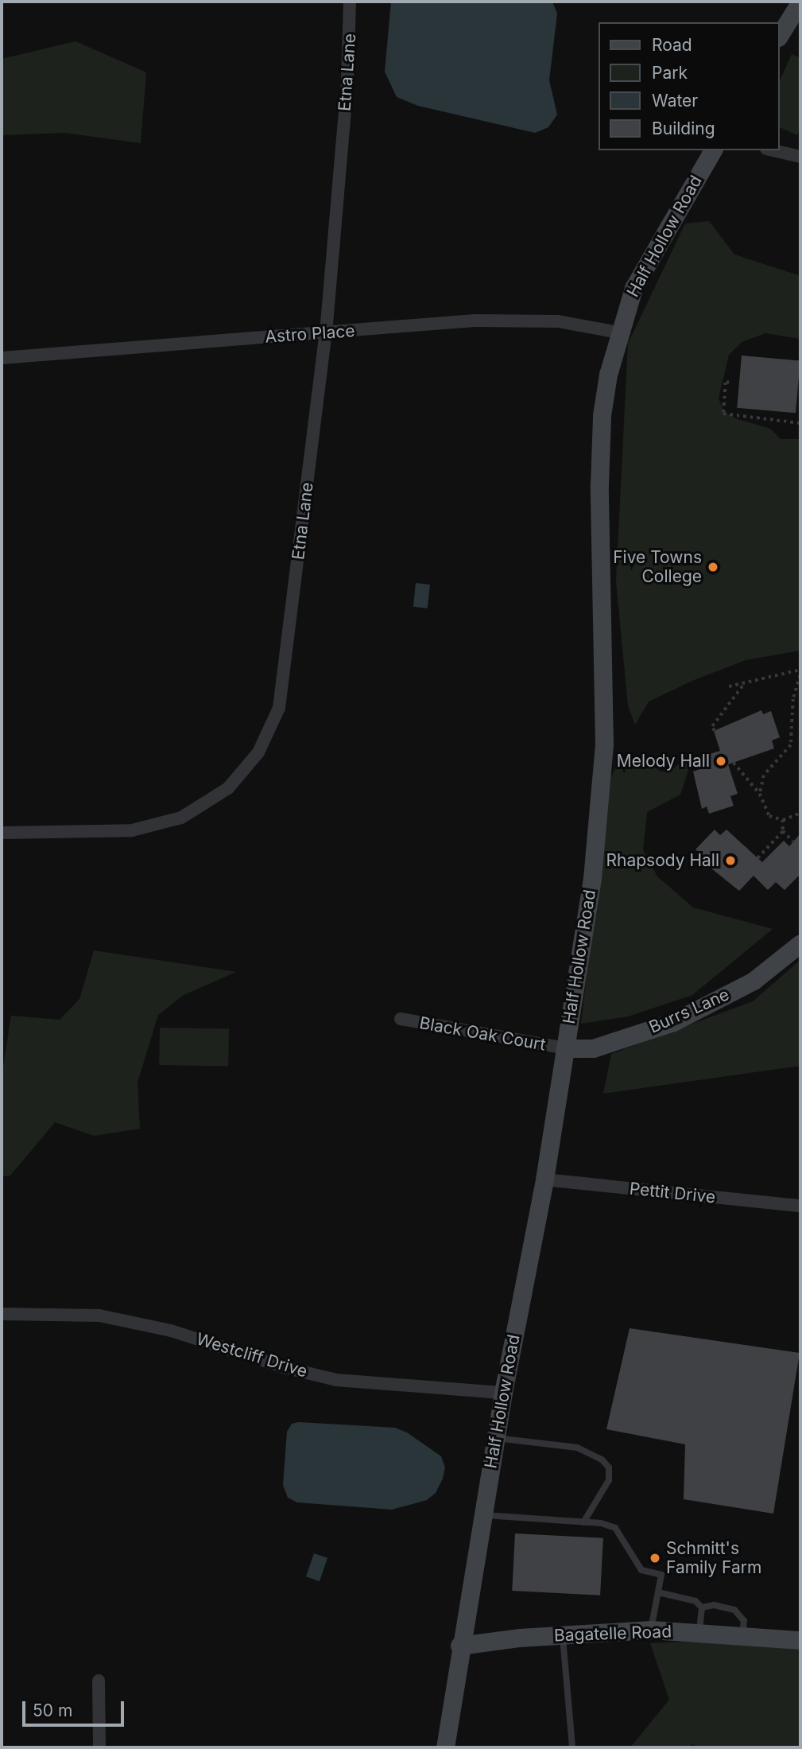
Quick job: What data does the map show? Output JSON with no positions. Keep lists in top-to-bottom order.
{
  "streets": {
    "main road": ["Half Hollow Road", "Burrs Lane", "Bagatelle Road"],
    "street": [
      "Etna Lane",
      "Astro Place",
      "Black Oak Court",
      "Pettit Drive",
      "Westcliff Drive"
    ]
  },
  "crossings": [
    ["Etna Lane", "Astro Place"],
    ["Half Hollow Road", "Astro Place"],
    ["Half Hollow Road", "Burrs Lane"],
    ["Half Hollow Road", "Black Oak Court"],
    ["Half Hollow Road", "Pettit Drive"],
    ["Half Hollow Road", "Westcliff Drive"],
    ["Half Hollow Road", "Bagatelle Road"],
    ["Burrs Lane", "Black Oak Court"]
  ],
  "places": [
    "Five Towns College",
    "Melody Hall",
    "Rhapsody Hall",
    "Schmitt's Family Farm"
  ],
  "legend": [
    "Road",
    "Park",
    "Water",
    "Building"
  ],
  "scale_bar": "50 m"
}
